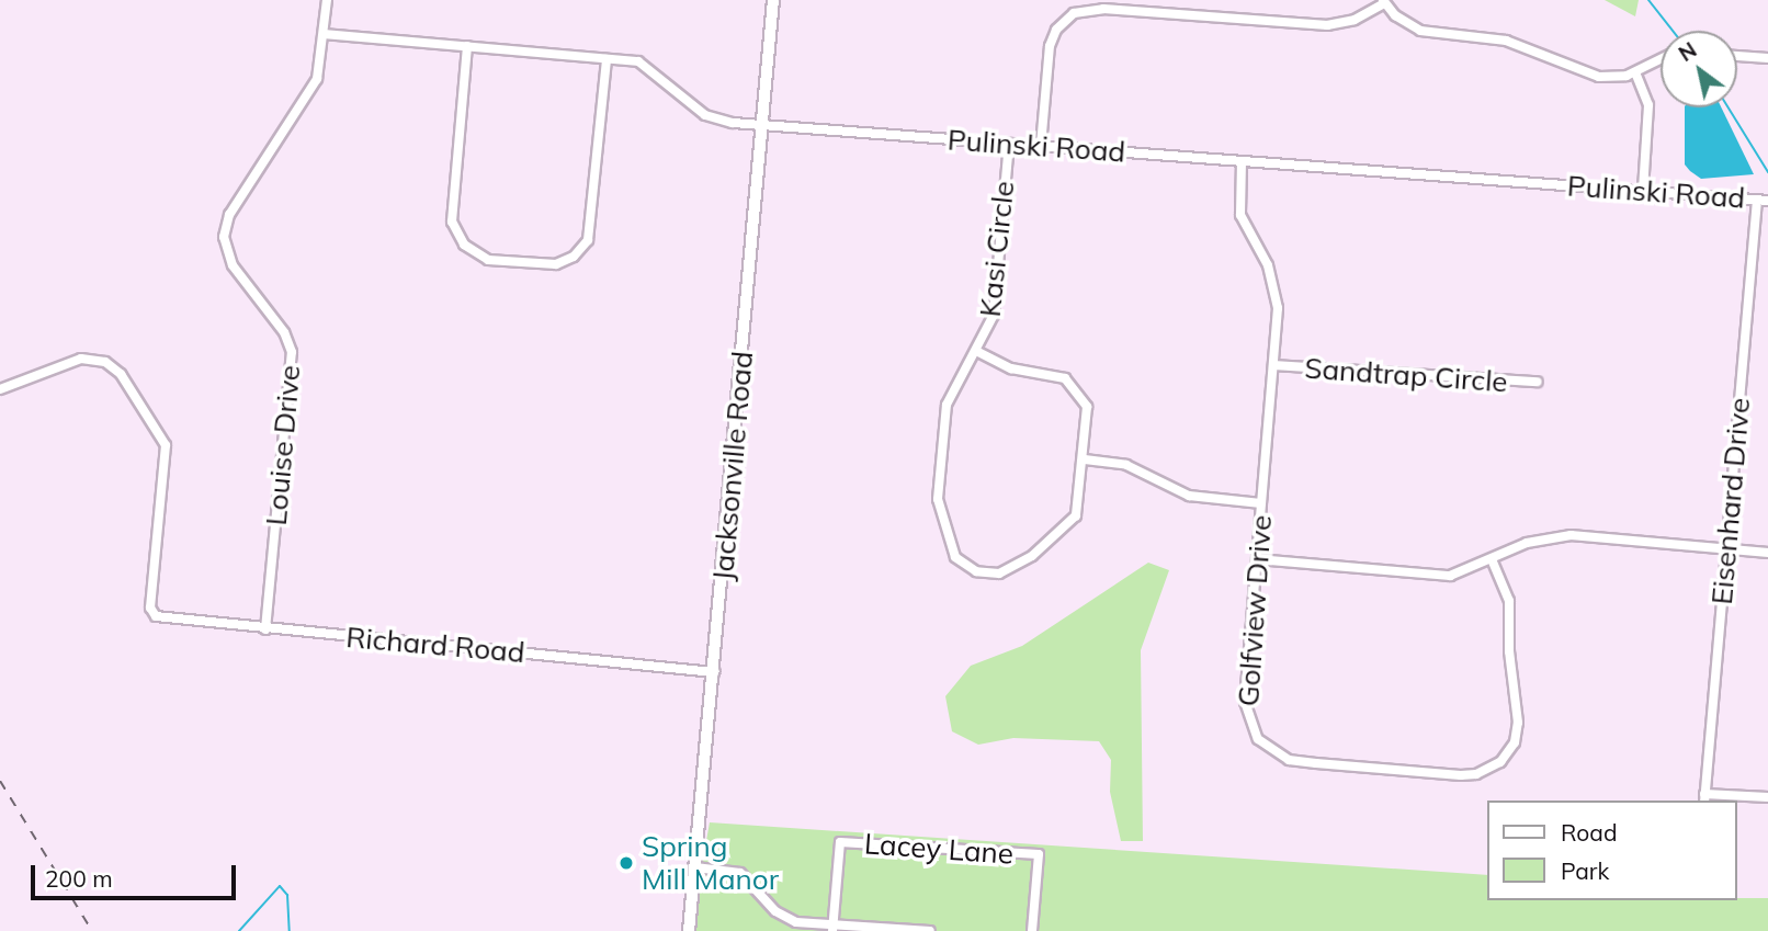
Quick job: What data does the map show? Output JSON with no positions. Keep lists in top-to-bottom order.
{
  "streets": {
    "main road": ["Jacksonville Road"],
    "street": [
      "Pulinski Road",
      "Kasi Circle",
      "Sandtrap Circle",
      "Louise Drive",
      "Eisenhard Drive",
      "Golfview Drive",
      "Richard Road",
      "Lacey Lane"
    ]
  },
  "crossings": [
    ["Pulinski Road", "Kasi Circle"],
    ["Pulinski Road", "Louise Drive"],
    ["Pulinski Road", "Jacksonville Road"],
    ["Pulinski Road", "Eisenhard Drive"],
    ["Pulinski Road", "Golfview Drive"],
    ["Sandtrap Circle", "Golfview Drive"],
    ["Louise Drive", "Richard Road"],
    ["Jacksonville Road", "Richard Road"]
  ],
  "places": ["Spring Mill Manor"],
  "legend": ["Road", "Park"],
  "scale_bar": "200 m",
  "north": "top left"
}
